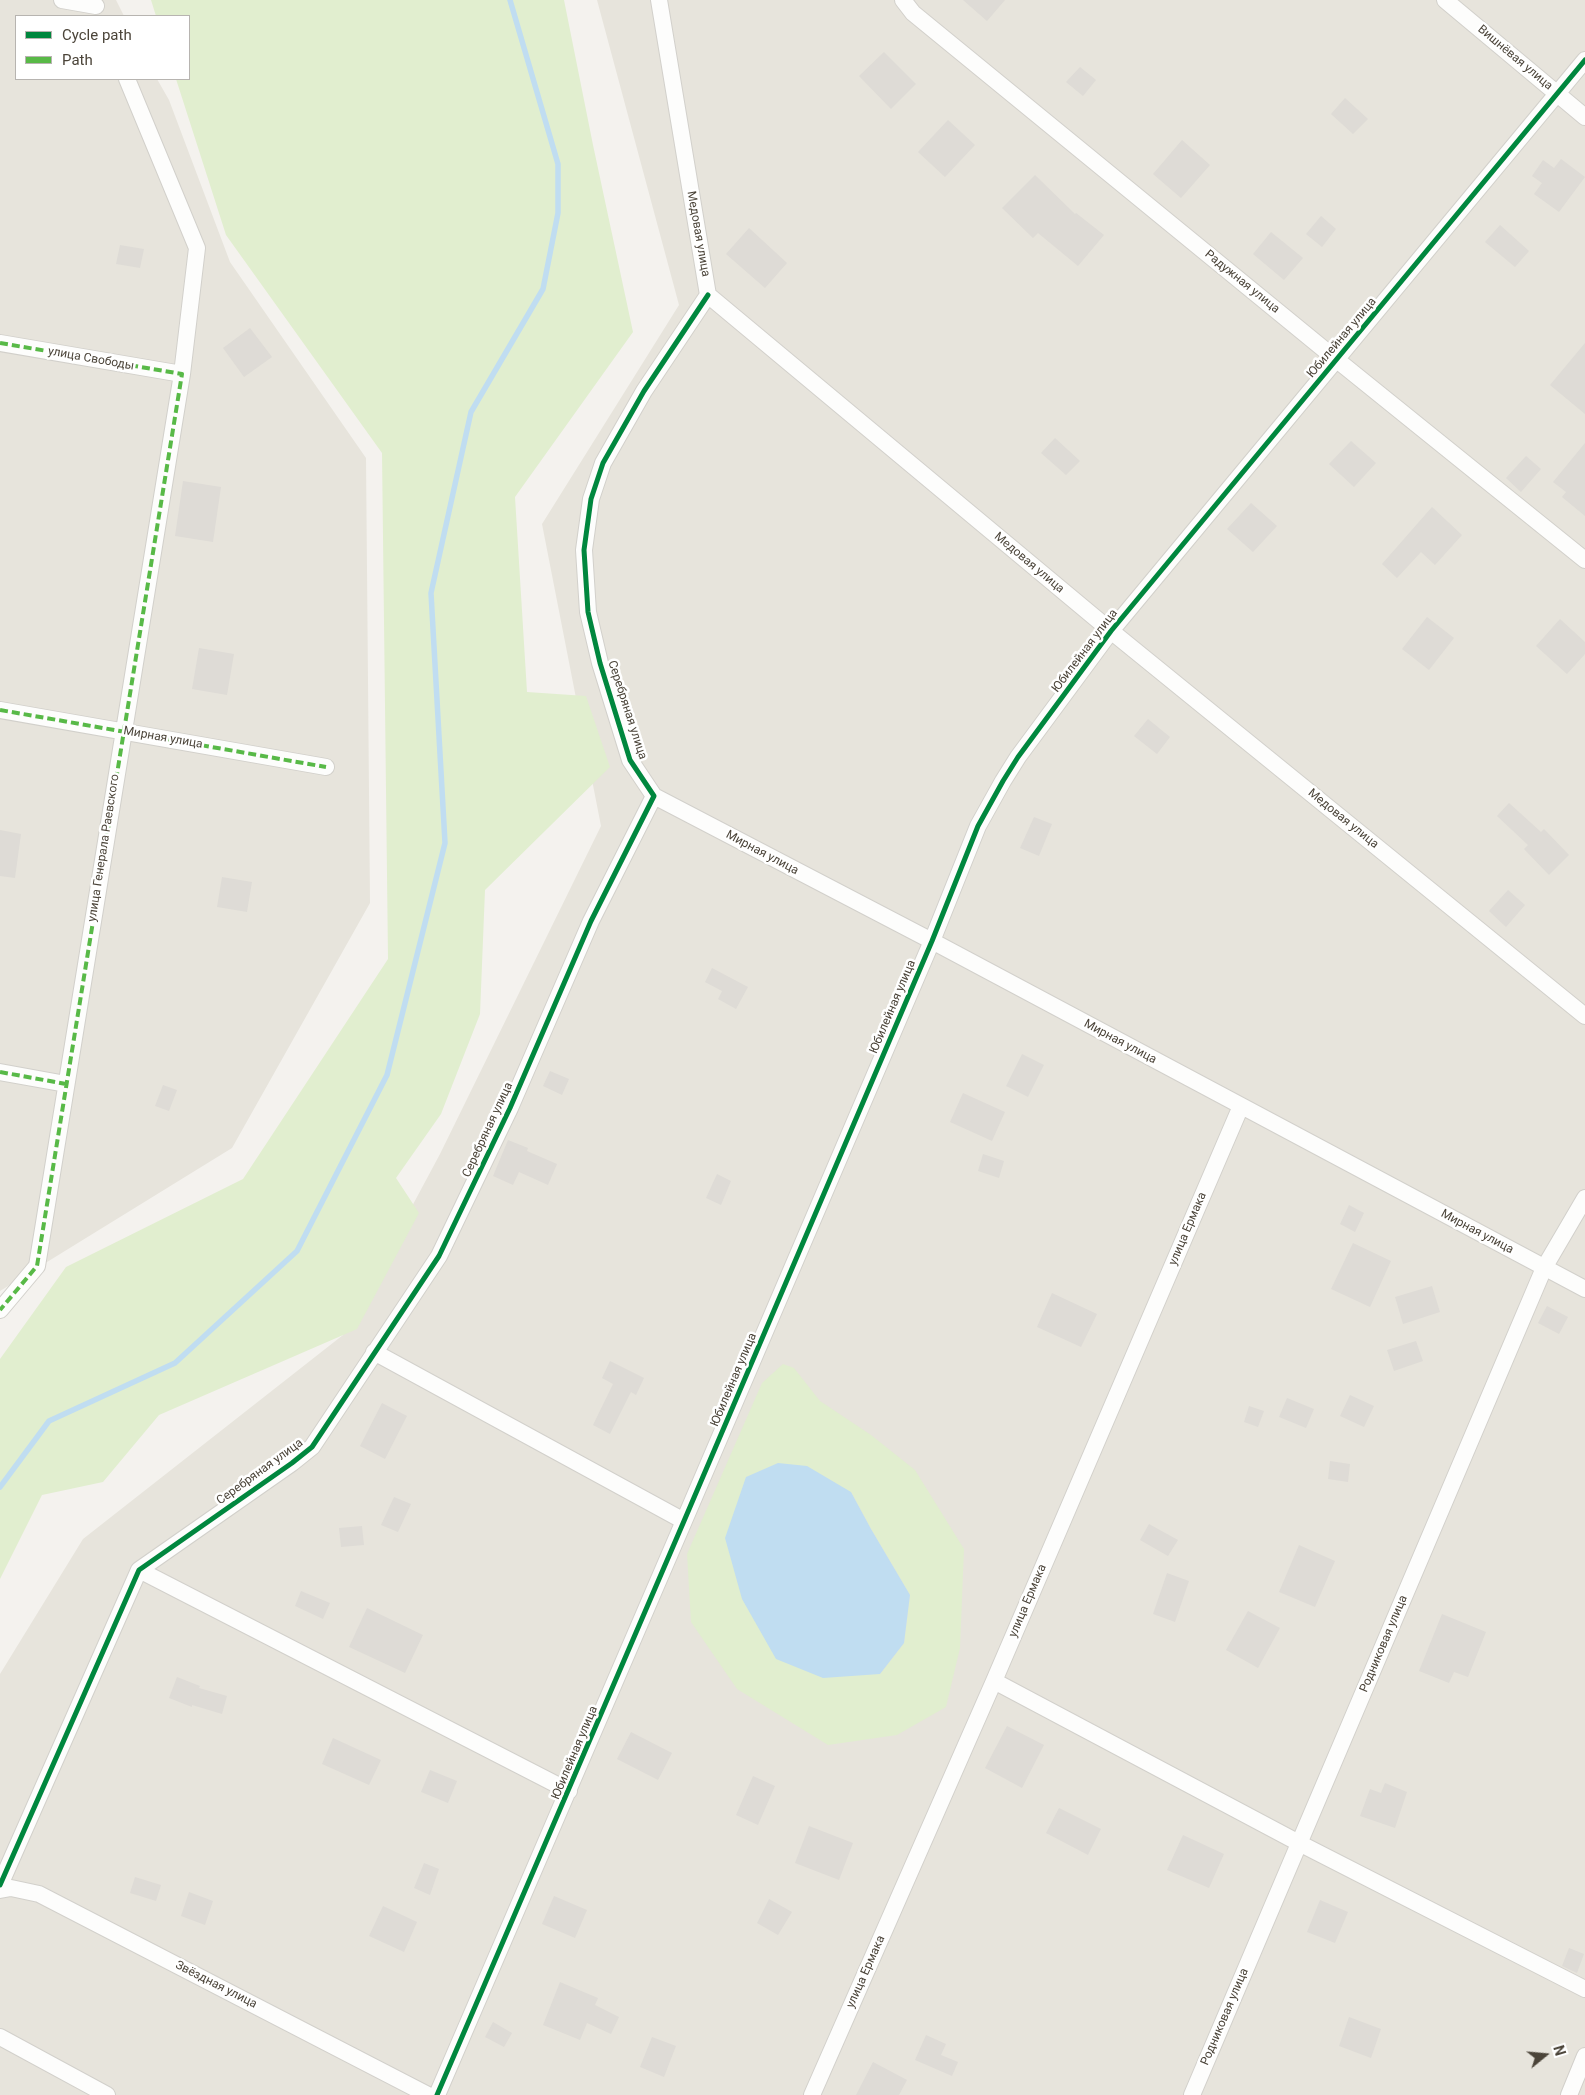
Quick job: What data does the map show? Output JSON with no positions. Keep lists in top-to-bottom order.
{
  "streets": {
    "street": [
      "Вишнёвая улица",
      "Медовая улица",
      "Радужная улица",
      "Юбилейная улица",
      "улица Свободы",
      "Серебряная улица",
      "Мирная улица",
      "улица Генерала Раевского",
      "улица Ермака",
      "Родниковая улица",
      "Звёздная улица"
    ]
  },
  "crossings": [
    ["Вишнёвая улица", "Юбилейная улица"],
    ["Медовая улица", "Юбилейная улица"],
    ["Медовая улица", "Серебряная улица"],
    ["Радужная улица", "Юбилейная улица"],
    ["Юбилейная улица", "Мирная улица"],
    ["улица Свободы", "улица Генерала Раевского"],
    ["Серебряная улица", "Мирная улица"],
    ["Мирная улица", "улица Генерала Раевского"],
    ["Мирная улица", "улица Ермака"],
    ["Мирная улица", "Родниковая улица"]
  ],
  "legend": ["Cycle path", "Path"],
  "north": "right"
}
